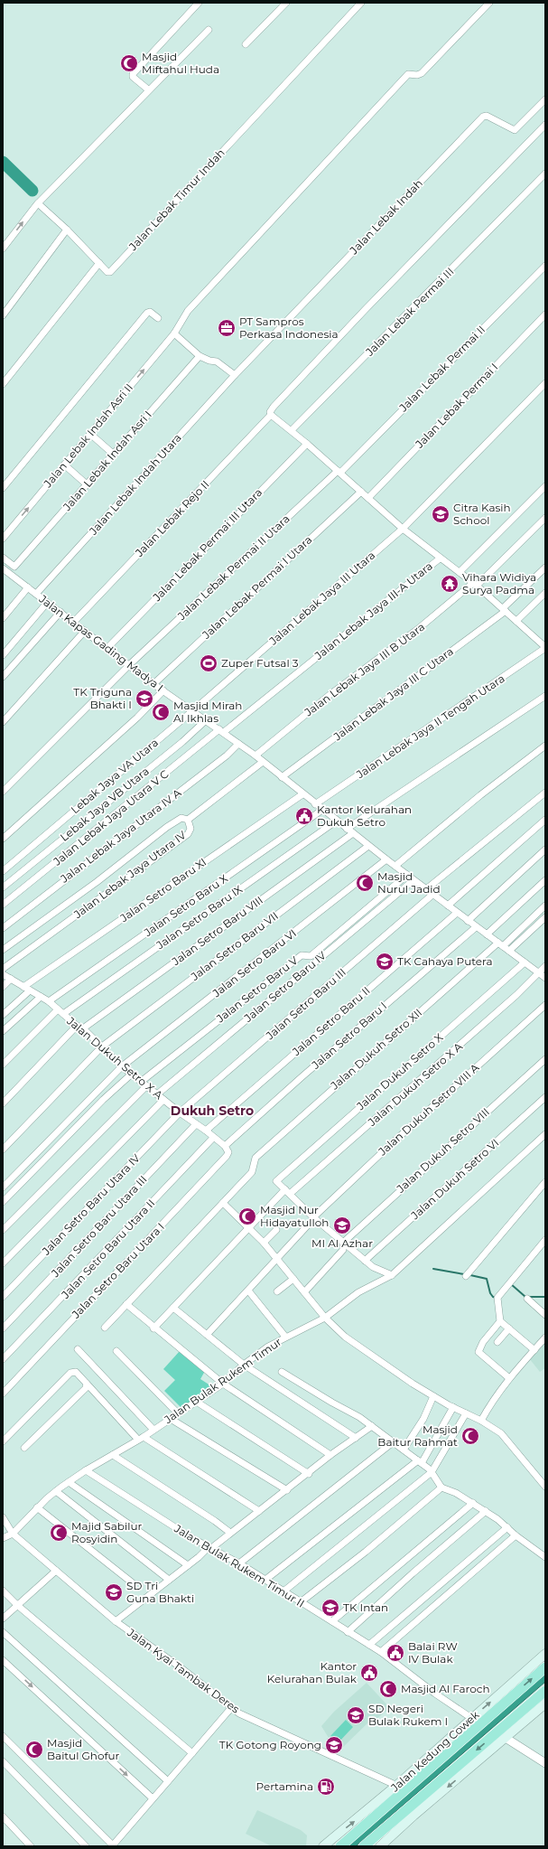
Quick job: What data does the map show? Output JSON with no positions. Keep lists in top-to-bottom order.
{
  "streets": {
    "highway": ["Jalan Kedung Cowek"],
    "street": [
      "Jalan Lebak Timur Indah",
      "Jalan Lebak Indah",
      "Jalan Lebak Permai III",
      "Jalan Lebak Permai II",
      "Jalan Lebak Permai I",
      "Jalan Lebak Indah Asri II",
      "Jalan Lebak Indah Asri I",
      "Jalan Lebak Indah Utara",
      "Jalan Lebak Rejo II",
      "Jalan Lebak Permai III Utara",
      "Jalan Lebak Permai II Utara",
      "Jalan Lebak Permai I Utara",
      "Jalan Lebak Jaya III Utara",
      "Jalan Lebak Jaya III-A Utara",
      "Jalan Kapas Gading Madya I",
      "Jalan Lebak Jaya III B Utara",
      "Jalan Lebak Jaya III C Utara",
      "Jalan Lebak Jaya II Tengah Utara",
      "Lebak Jaya VA Utara",
      "Lebak Jaya VB Utara",
      "Jalan Lebak Jaya Utara V C",
      "Jalan Lebak Jaya Utara IV A",
      "Jalan Lebak Jaya Utara IV",
      "Jalan Setro Baru XI",
      "Jalan Setro Baru X",
      "Jalan Setro Baru IX",
      "Jalan Setro Baru VIII",
      "Jalan Setro Baru VII",
      "Jalan Setro Baru VI",
      "Jalan Setro Baru IV",
      "Jalan Setro Baru V",
      "Jalan Setro Baru III",
      "Jalan Setro Baru II",
      "Jalan Setro Baru I",
      "Jalan Dukuh Setro XII",
      "Jalan Dukuh Setro X A",
      "Jalan Dukuh Setro X",
      "Jalan Dukuh Setro VIII A",
      "Jalan Dukuh Setro VIII",
      "Jalan Dukuh Setro VI",
      "Jalan Setro Baru Utara IV",
      "Jalan Setro Baru Utara III",
      "Jalan Setro Baru Utara II",
      "Jalan Setro Baru Utara I",
      "Jalan Bulak Rukem Timur",
      "Jalan Bulak Rukem Timur II",
      "Jalan Kyai Tambak Deres"
    ]
  },
  "crossings": [
    ["Jalan Lebak Indah", "Jalan Lebak Indah Utara"],
    ["Jalan Lebak Permai II", "Jalan Lebak Permai II Utara"],
    ["Jalan Lebak Indah Utara", "Jalan Kapas Gading Madya I"],
    ["Jalan Lebak Rejo II", "Jalan Kapas Gading Madya I"],
    ["Jalan Lebak Permai III Utara", "Jalan Kapas Gading Madya I"],
    ["Jalan Lebak Permai II Utara", "Jalan Kapas Gading Madya I"],
    ["Jalan Lebak Permai I Utara", "Jalan Kapas Gading Madya I"],
    ["Jalan Lebak Jaya III Utara", "Jalan Kapas Gading Madya I"],
    ["Jalan Lebak Jaya III Utara", "Lebak Jaya VA Utara"],
    ["Jalan Lebak Jaya III-A Utara", "Jalan Kapas Gading Madya I"],
    ["Jalan Lebak Jaya III-A Utara", "Jalan Lebak Jaya Utara V C"],
    ["Jalan Kapas Gading Madya I", "Jalan Lebak Jaya III B Utara"],
    ["Jalan Kapas Gading Madya I", "Jalan Lebak Jaya III C Utara"],
    ["Jalan Kapas Gading Madya I", "Jalan Lebak Jaya II Tengah Utara"],
    ["Jalan Kapas Gading Madya I", "Lebak Jaya VA Utara"],
    ["Jalan Kapas Gading Madya I", "Lebak Jaya VB Utara"],
    ["Jalan Kapas Gading Madya I", "Jalan Lebak Jaya Utara V C"],
    ["Jalan Kapas Gading Madya I", "Jalan Lebak Jaya Utara IV A"],
    ["Jalan Kapas Gading Madya I", "Jalan Lebak Jaya Utara IV"],
    ["Jalan Kapas Gading Madya I", "Jalan Setro Baru XI"],
    ["Jalan Kapas Gading Madya I", "Jalan Setro Baru X"],
    ["Jalan Kapas Gading Madya I", "Jalan Setro Baru IX"],
    ["Jalan Kapas Gading Madya I", "Jalan Setro Baru VIII"],
    ["Jalan Kapas Gading Madya I", "Jalan Setro Baru VII"],
    ["Jalan Kapas Gading Madya I", "Jalan Setro Baru VI"],
    ["Jalan Kapas Gading Madya I", "Jalan Setro Baru IV"],
    ["Jalan Kapas Gading Madya I", "Jalan Setro Baru V"],
    ["Jalan Kapas Gading Madya I", "Jalan Setro Baru III"],
    ["Jalan Kapas Gading Madya I", "Jalan Setro Baru II"],
    ["Jalan Kapas Gading Madya I", "Jalan Setro Baru I"],
    ["Jalan Kapas Gading Madya I", "Jalan Dukuh Setro XII"],
    ["Jalan Kapas Gading Madya I", "Jalan Dukuh Setro X A"],
    ["Jalan Kapas Gading Madya I", "Jalan Dukuh Setro X"],
    ["Jalan Setro Baru XI", "Jalan Dukuh Setro X A"],
    ["Jalan Setro Baru X", "Jalan Dukuh Setro X A"],
    ["Jalan Setro Baru IX", "Jalan Dukuh Setro X A"],
    ["Jalan Setro Baru VIII", "Jalan Dukuh Setro X A"],
    ["Jalan Setro Baru VII", "Jalan Dukuh Setro X A"],
    ["Jalan Setro Baru VI", "Jalan Dukuh Setro X A"],
    ["Jalan Setro Baru IV", "Jalan Dukuh Setro X A"],
    ["Jalan Setro Baru V", "Jalan Dukuh Setro X A"],
    ["Jalan Setro Baru III", "Jalan Dukuh Setro X A"],
    ["Jalan Setro Baru III", "Jalan Setro Baru Utara IV"],
    ["Jalan Setro Baru II", "Jalan Dukuh Setro X A"],
    ["Jalan Setro Baru I", "Jalan Dukuh Setro X A"],
    ["Jalan Setro Baru I", "Jalan Setro Baru Utara I"],
    ["Jalan Dukuh Setro X A", "Jalan Dukuh Setro X"],
    ["Jalan Dukuh Setro X A", "Jalan Setro Baru Utara IV"],
    ["Jalan Dukuh Setro X A", "Jalan Setro Baru Utara III"],
    ["Jalan Dukuh Setro X A", "Jalan Setro Baru Utara II"],
    ["Jalan Dukuh Setro X A", "Jalan Setro Baru Utara I"],
    ["Jalan Bulak Rukem Timur", "Jalan Bulak Rukem Timur II"],
    ["Jalan Bulak Rukem Timur II", "Jalan Kedung Cowek"],
    ["Jalan Kyai Tambak Deres", "Jalan Kedung Cowek"]
  ],
  "districts": ["Dukuh Setro"],
  "places": {
    "mosque": [
      "Masjid Miftahul Huda",
      "Masjid Mirah Al Ikhlas",
      "Masjid Nurul Jadid",
      "Masjid Nur Hidayatulloh",
      "Masjid Baitur Rahmat",
      "Majid Sabilur Rosyidin",
      "Masjid Al Faroch",
      "Masjid Baitul Ghofur"
    ],
    "office": ["PT Sampros Perkasa Indonesia"],
    "school or university": [
      "Citra Kasih School",
      "TK Triguna Bhakti I",
      "TK Cahaya Putera",
      "MI Al Azhar",
      "SD Tri Guna Bhakti",
      "TK Intan",
      "SD Negeri Bulak Rukem I",
      "TK Gotong Royong"
    ],
    "temple": ["Vihara Widiya Surya Padma"],
    "sports": ["Zuper Futsal 3"],
    "public building": ["Kantor Kelurahan Dukuh Setro", "Balai RW IV Bulak", "Kantor Kelurahan Bulak"],
    "fuel station": ["Pertamina"]
  }
}
